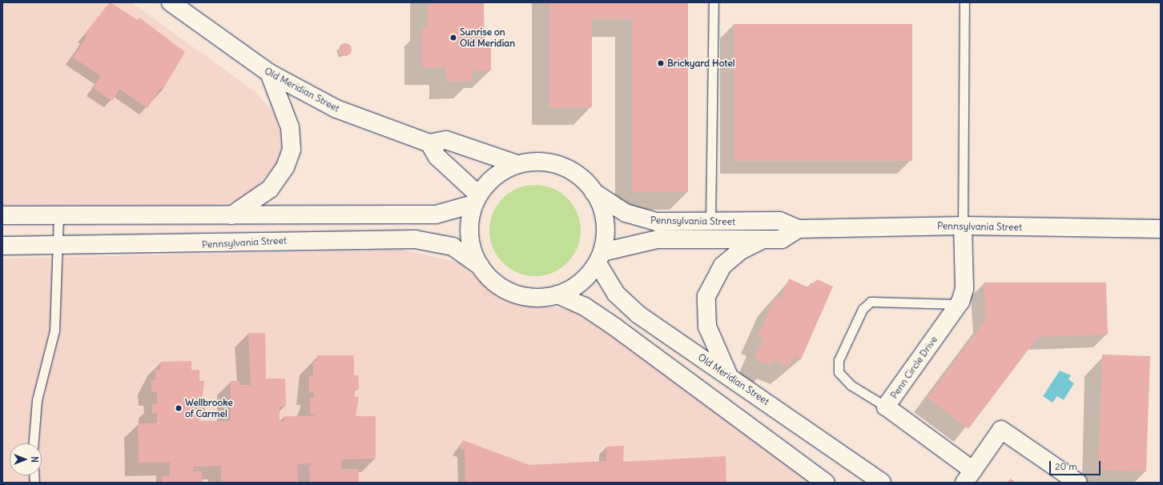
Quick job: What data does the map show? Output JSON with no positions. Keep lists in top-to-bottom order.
{
  "streets": {
    "main road": ["Old Meridian Street", "Pennsylvania Street", "Penn Circle Drive"]
  },
  "crossings": [
    ["Old Meridian Street", "Pennsylvania Street"],
    ["Pennsylvania Street", "Penn Circle Drive"]
  ],
  "places": ["Sunrise on Old Meridian", "Brickyard Hotel", "Wellbrooke of Carmel"],
  "scale_bar": "20 m",
  "north": "right"
}
